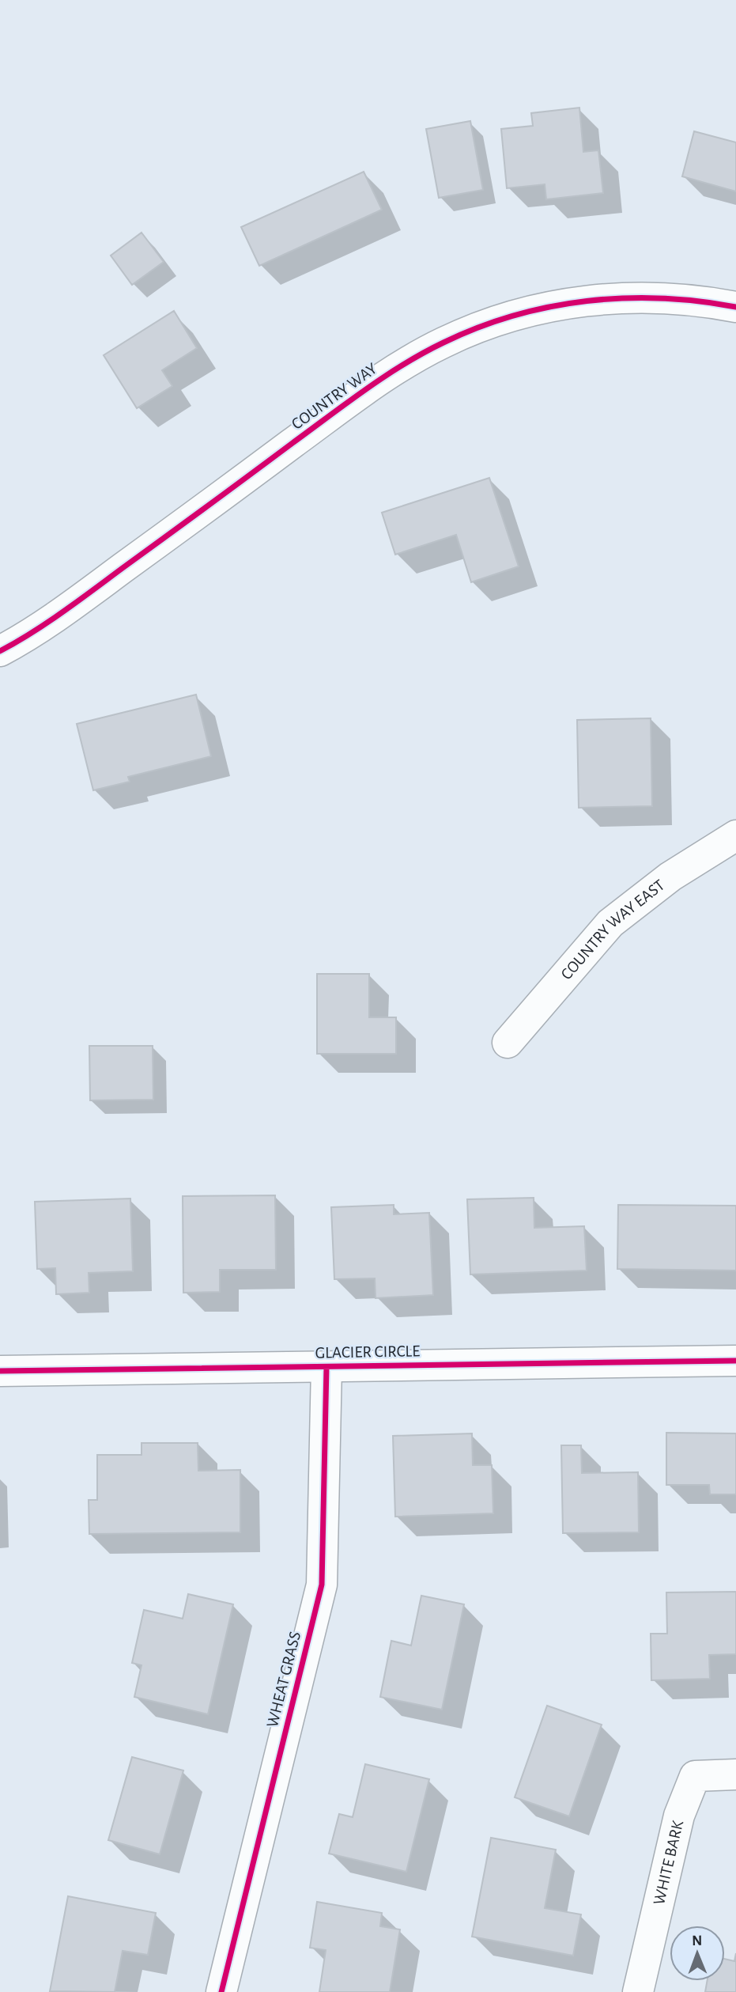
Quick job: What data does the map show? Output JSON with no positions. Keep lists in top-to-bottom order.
{
  "streets": {
    "street": [
      "COUNTRY WAY",
      "COUNTRY WAY EAST",
      "GLACIER CIRCLE",
      "WHEAT GRASS",
      "WHITE BARK"
    ]
  },
  "crossings": [
    ["GLACIER CIRCLE", "WHEAT GRASS"]
  ],
  "north": "top"
}
